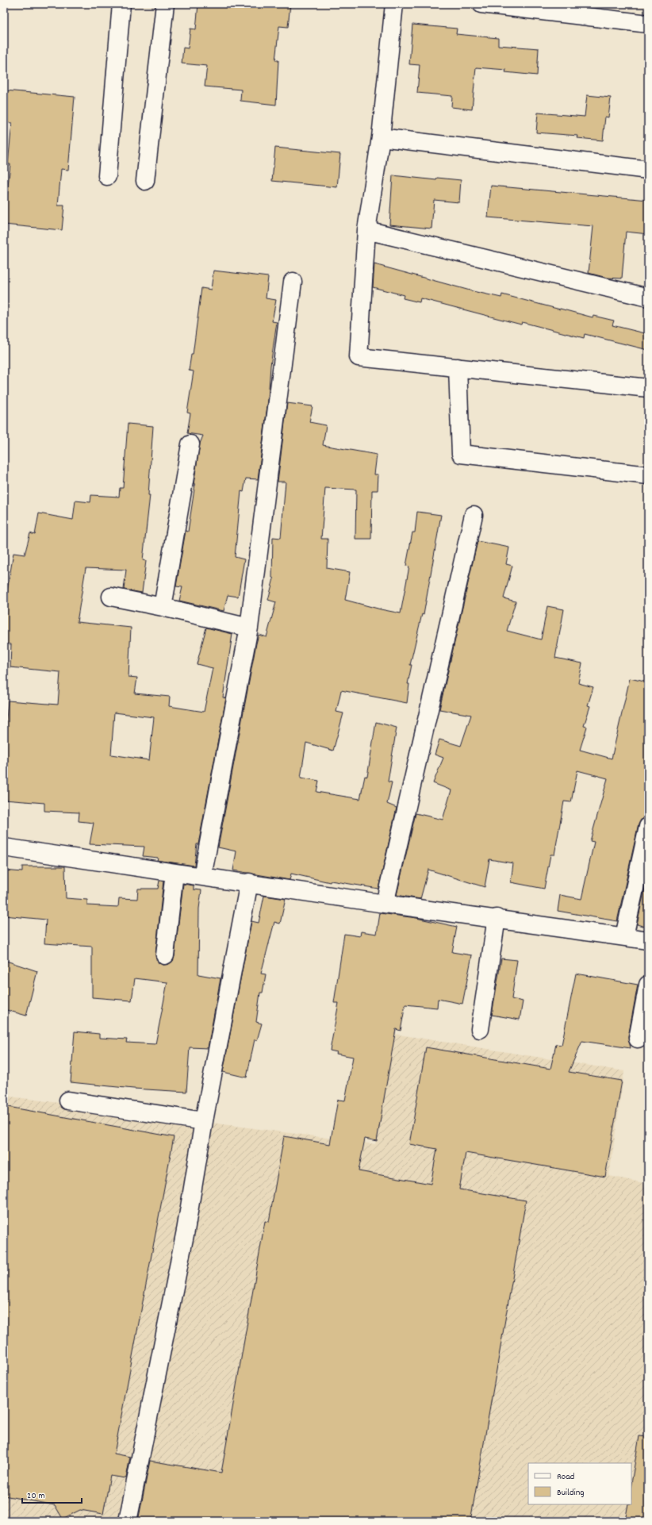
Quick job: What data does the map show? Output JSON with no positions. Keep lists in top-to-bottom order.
{
  "legend": ["Road", "Building"],
  "scale_bar": "20 m"
}
